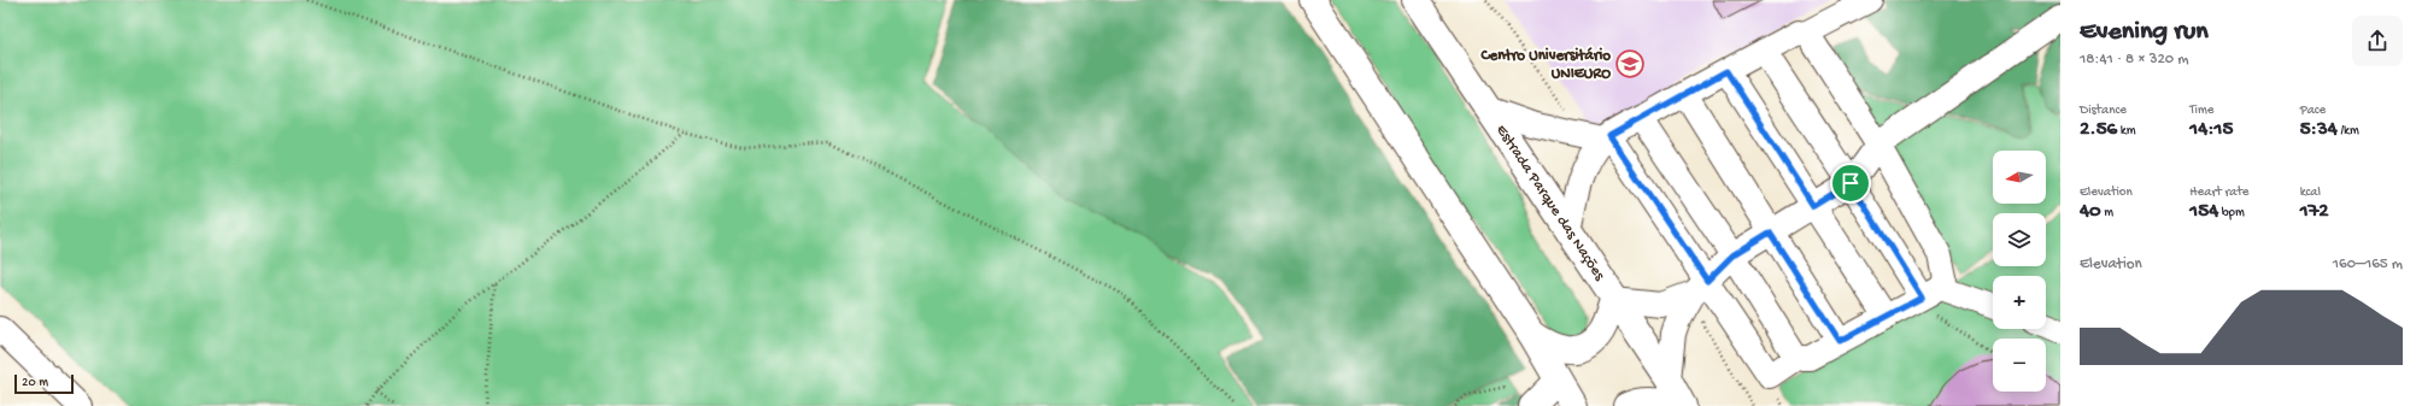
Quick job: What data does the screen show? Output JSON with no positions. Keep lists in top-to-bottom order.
{
  "streets": {
    "highway": ["Estrada Parque das Nações"]
  },
  "places": {
    "school or university": ["Centro Universitário UNIEURO"]
  },
  "scale_bar": "20 m",
  "north": "left",
  "page": {
    "heading": ["Evening run", "18:41 · 8 × 320 m"],
    "stats": [
      ["Distance", "2.56 km"],
      ["Time", "14:15"],
      ["Pace", "5:34 /km"],
      ["Elevation", "40 m"],
      ["Heart rate", "154 bpm"],
      ["kcal", "172"]
    ],
    "map_buttons": ["+", "−"],
    "chart": ["Elevation", "160–165 m"],
    "scale": "20 m"
  }
}
